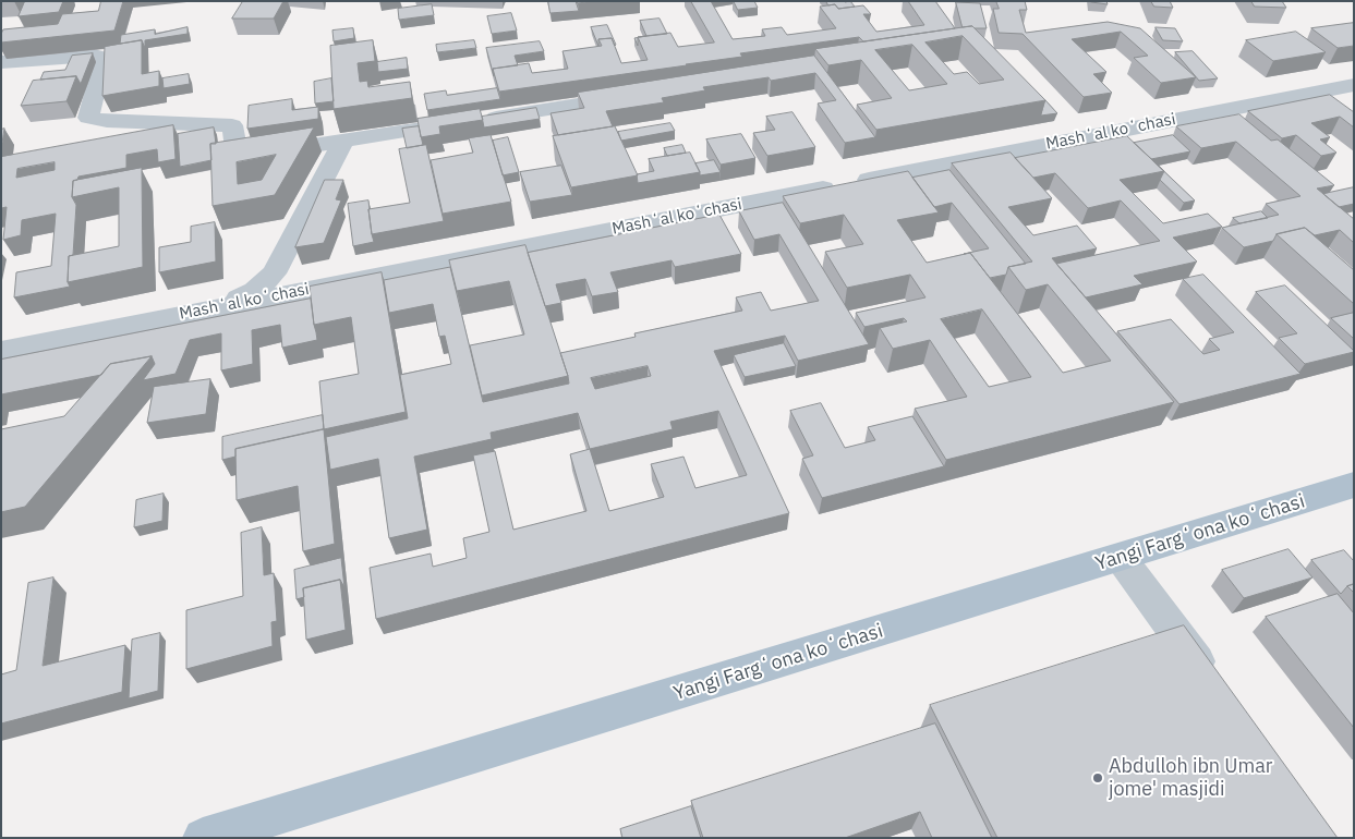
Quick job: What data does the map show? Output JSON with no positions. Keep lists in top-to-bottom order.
{
  "streets": {
    "main road": ["Yangi Fargʻona koʻchasi"],
    "street": ["Mashʻal koʻchasi"]
  },
  "places": ["Abdulloh ibn Umar jome' masjidi"]
}
